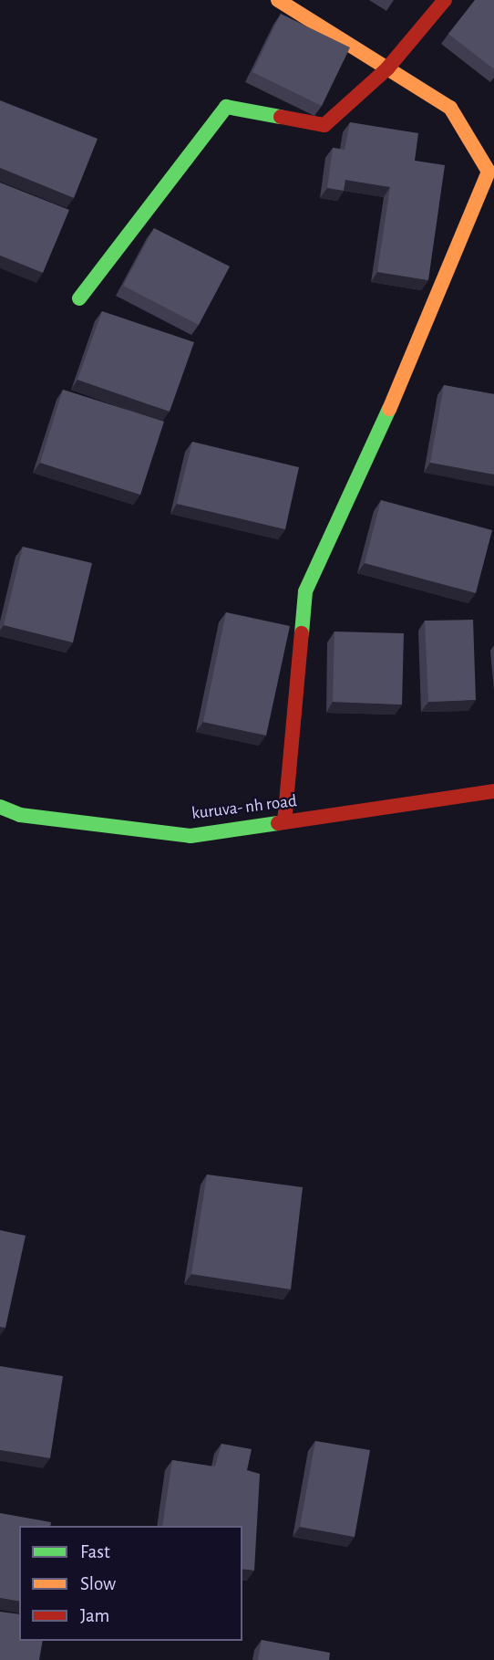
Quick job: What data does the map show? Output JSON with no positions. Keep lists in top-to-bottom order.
{
  "streets": {
    "street": ["kuruva- nh road"]
  },
  "legend": ["Fast", "Slow", "Jam"]
}
